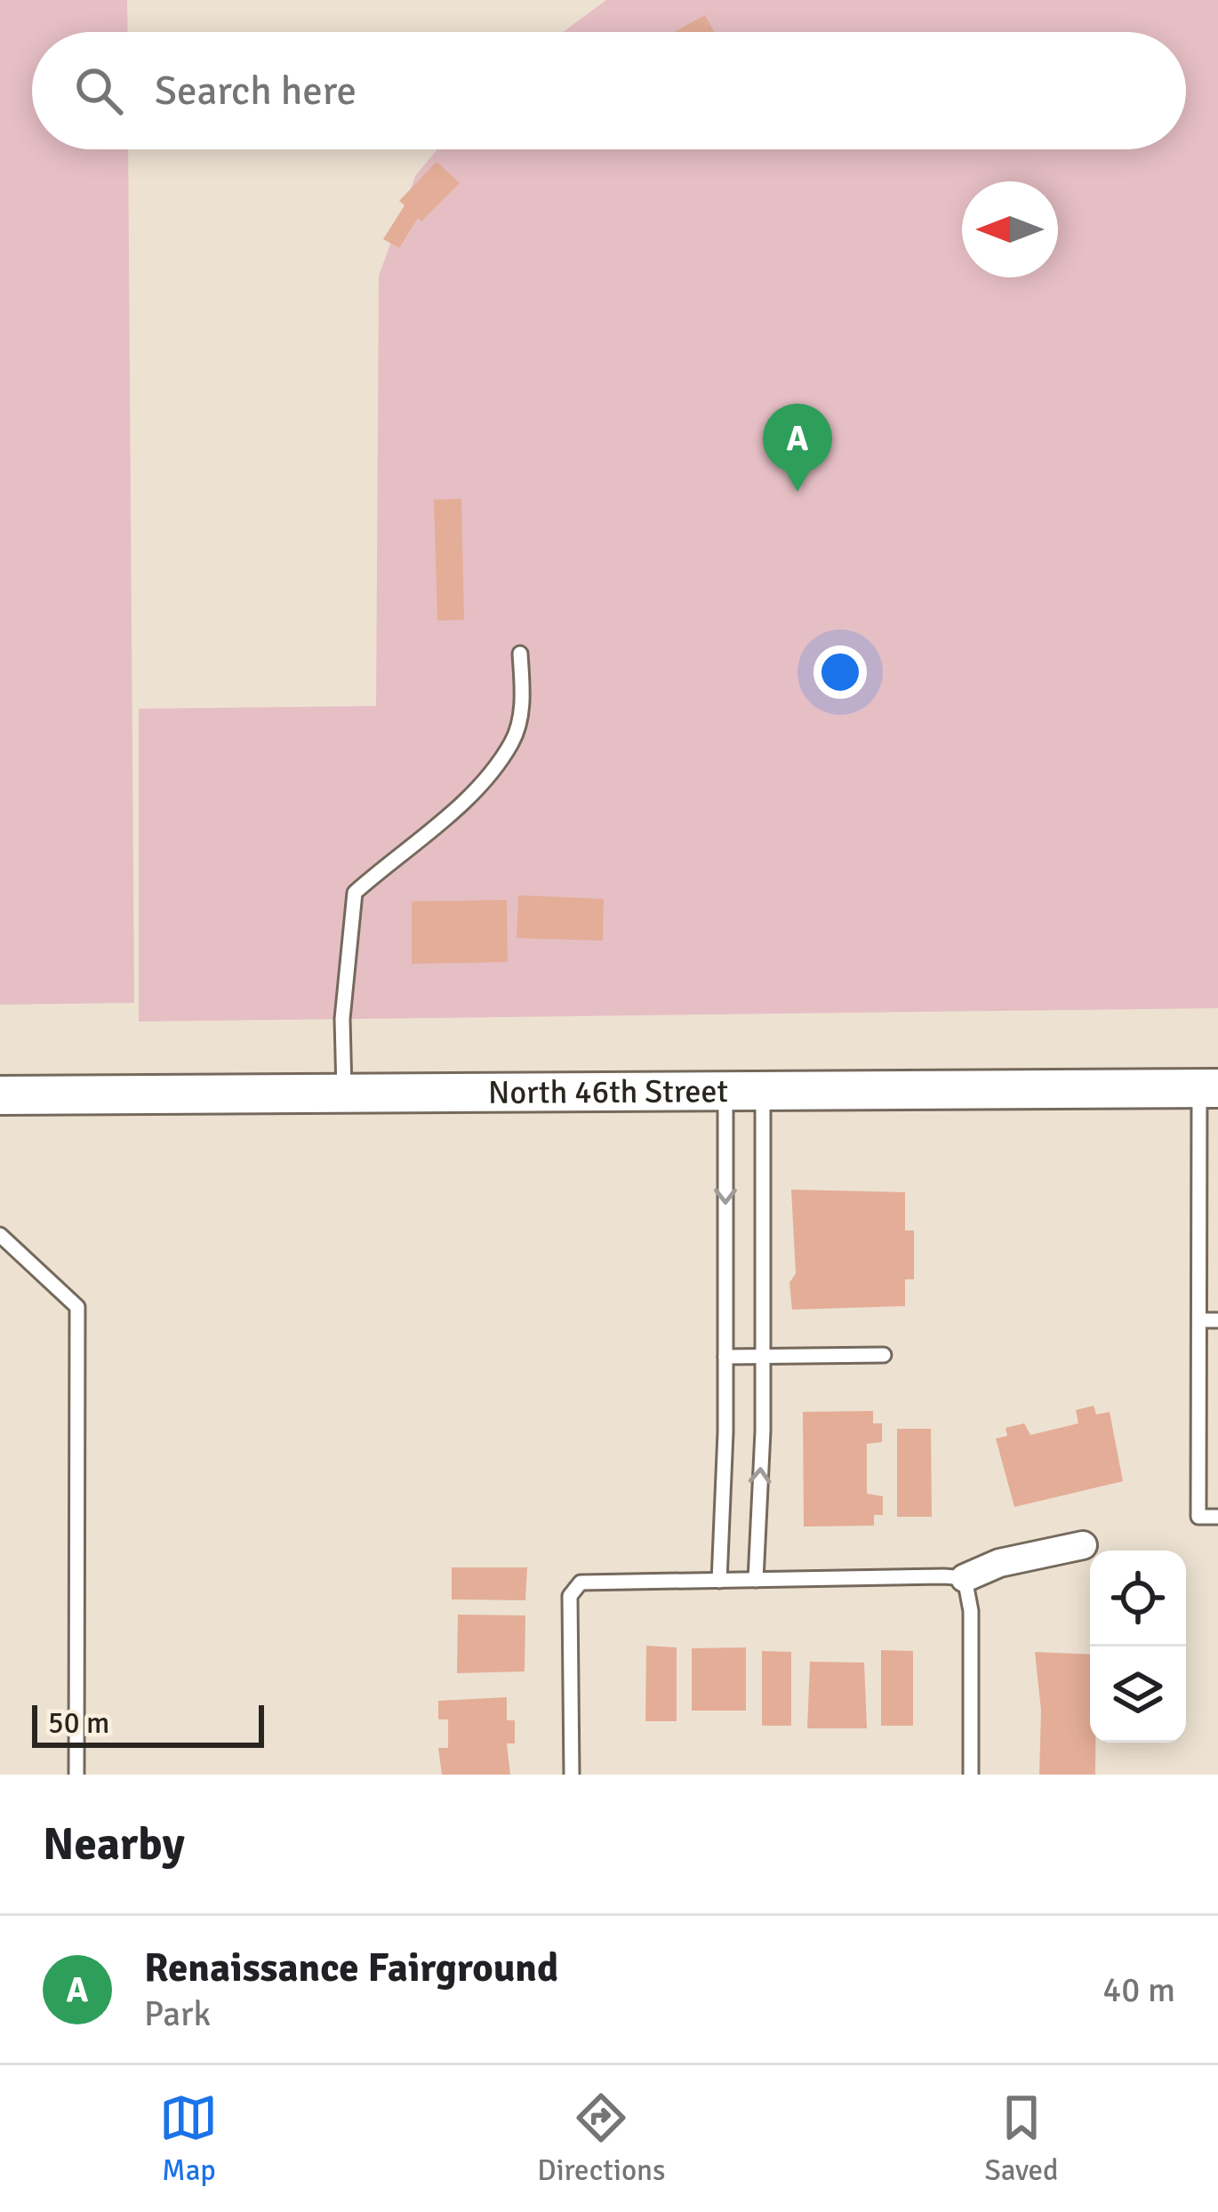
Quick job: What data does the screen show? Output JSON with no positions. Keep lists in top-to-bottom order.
{
  "streets": {
    "street": ["North 46th Street"]
  },
  "scale_bar": "50 m",
  "north": "left",
  "page": {
    "search": "Search here",
    "pins": "A",
    "scale": "50 m",
    "heading": "Nearby",
    "list": [
      {
        "mark": "A",
        "name": "Renaissance Fairground",
        "note": "Park",
        "value": "40 m"
      }
    ],
    "nav": ["Map", "Directions", "Saved"]
  }
}
